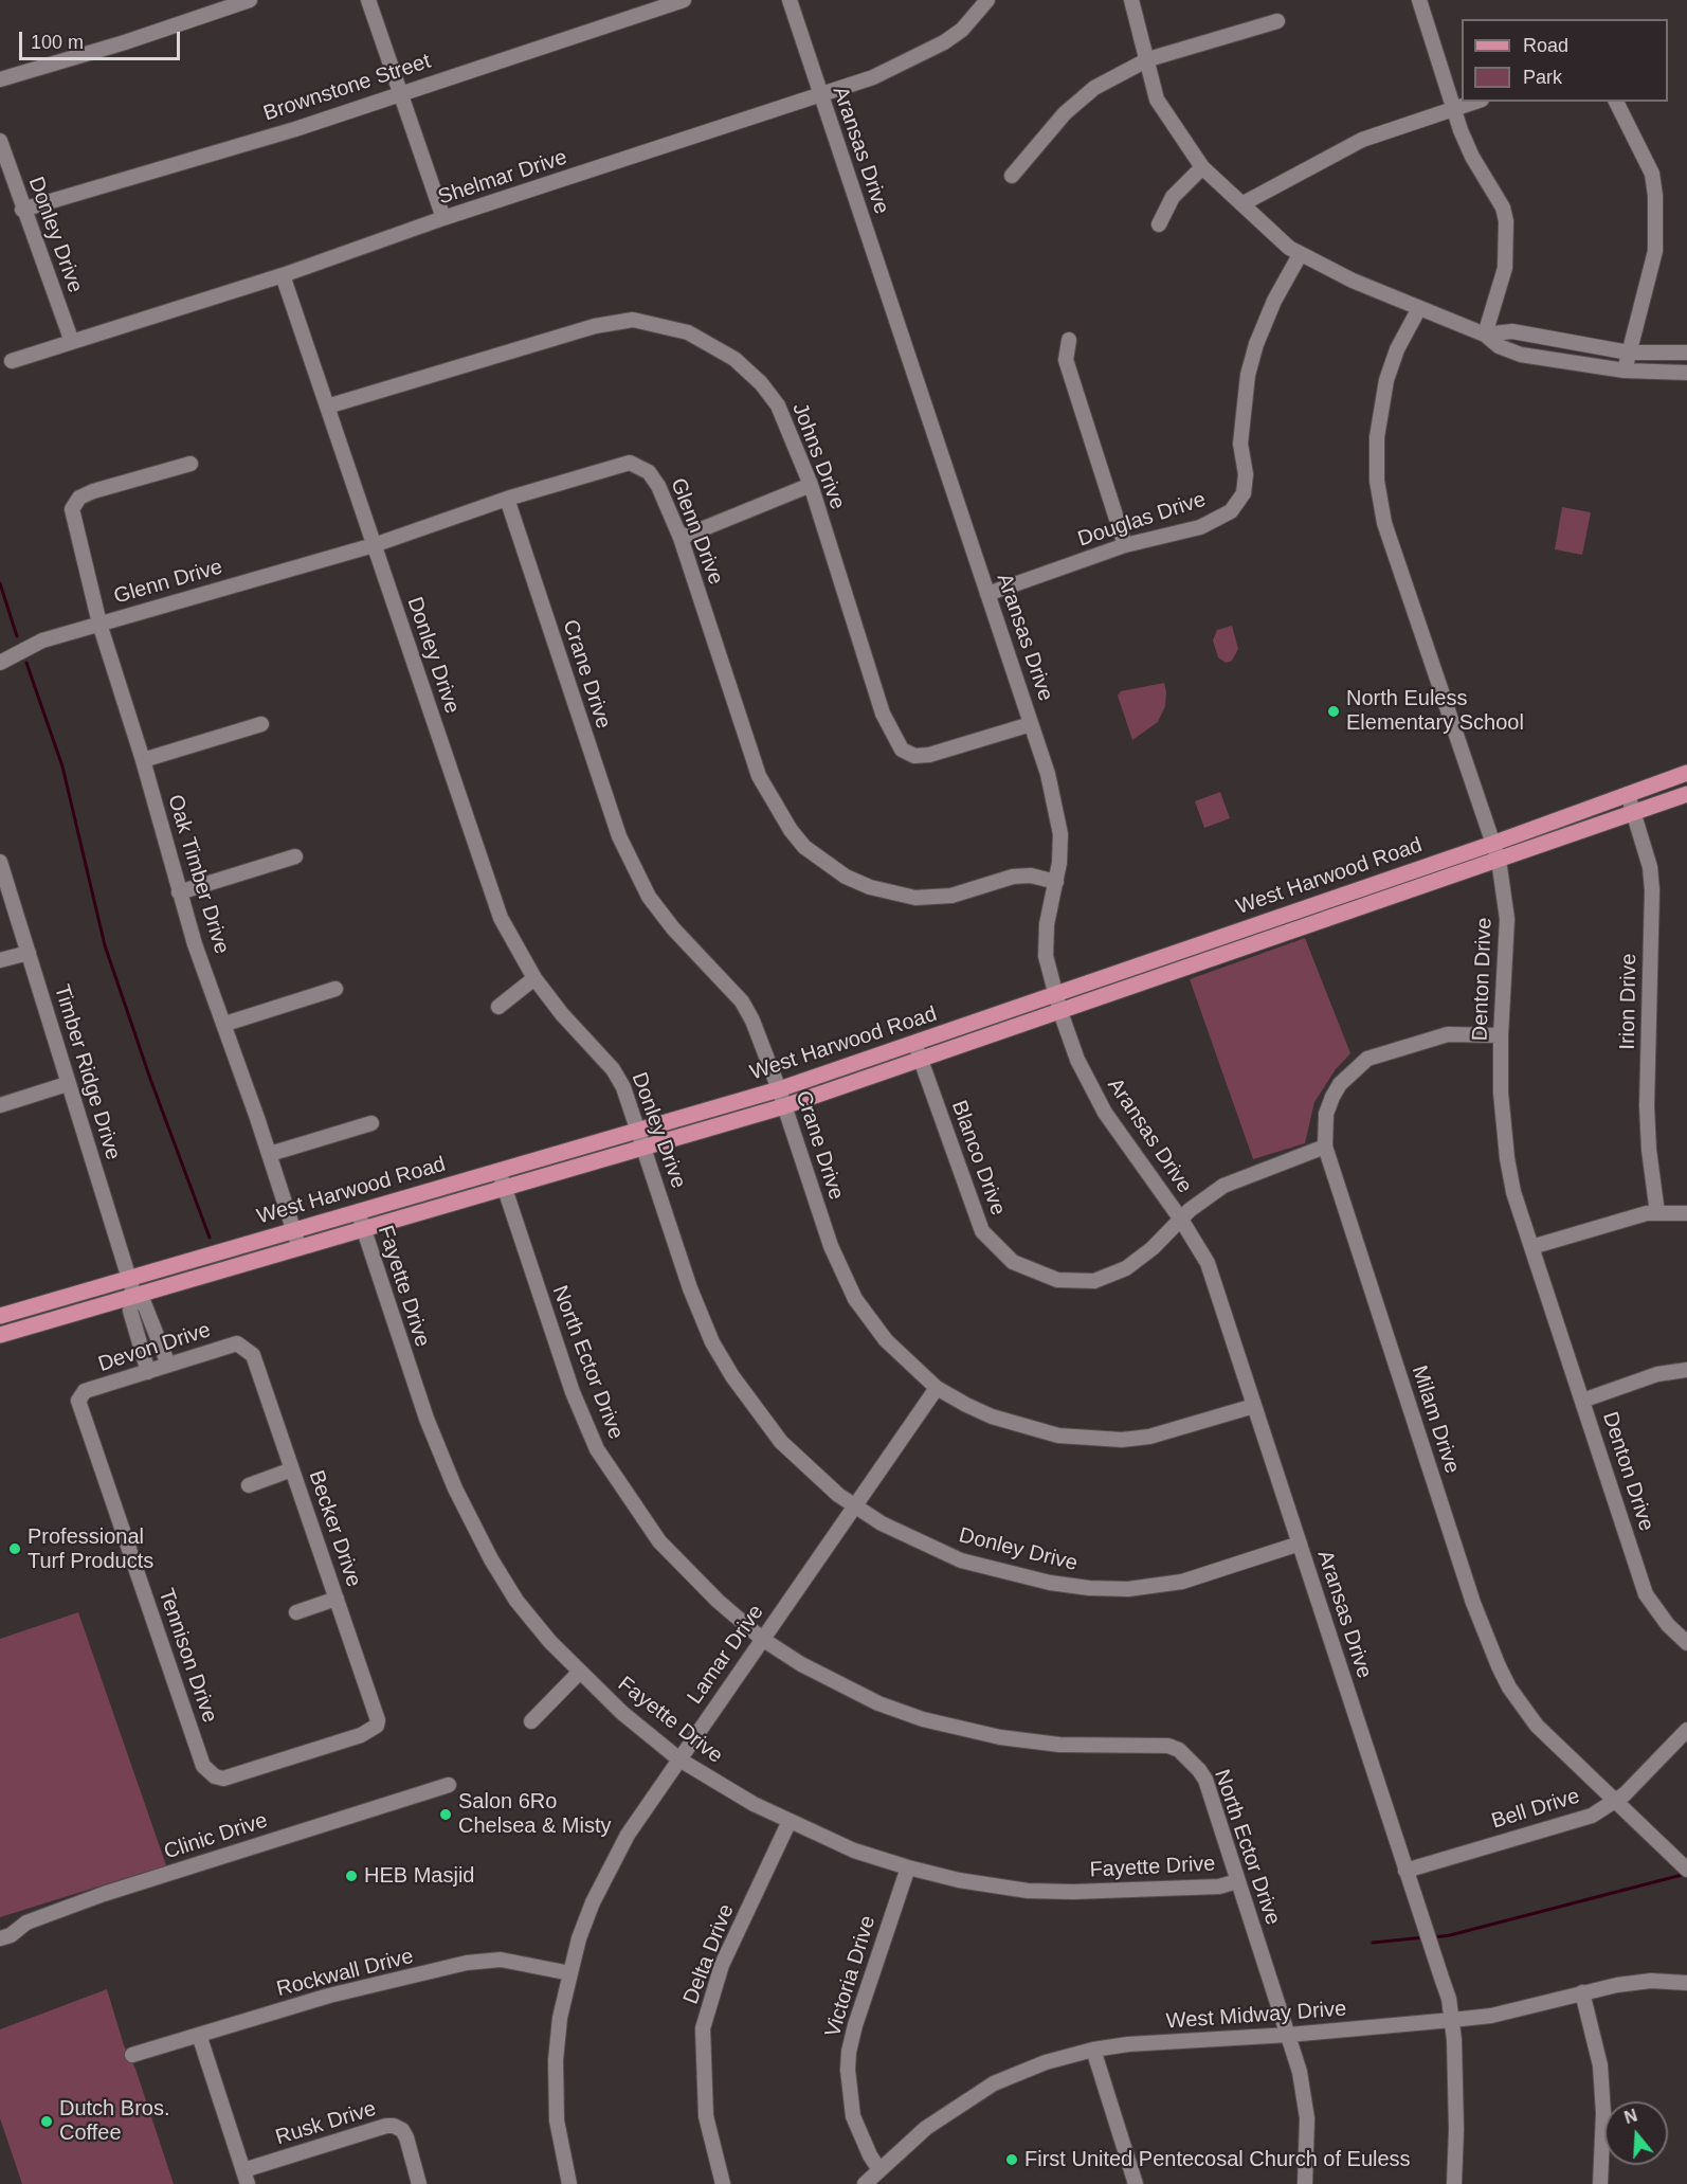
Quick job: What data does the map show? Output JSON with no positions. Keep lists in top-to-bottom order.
{
  "streets": {
    "main road": ["West Harwood Road"],
    "street": [
      "Brownstone Street",
      "Aransas Drive",
      "Shelmar Drive",
      "Donley Drive",
      "Johns Drive",
      "Douglas Drive",
      "Glenn Drive",
      "Crane Drive",
      "Oak Timber Drive",
      "Denton Drive",
      "Irion Drive",
      "Timber Ridge Drive",
      "Blanco Drive",
      "Fayette Drive",
      "Devon Drive",
      "North Ector Drive",
      "Milam Drive",
      "Becker Drive",
      "Lamar Drive",
      "Tennison Drive",
      "Bell Drive",
      "Clinic Drive",
      "Delta Drive",
      "Rockwall Drive",
      "Victoria Drive",
      "West Midway Drive",
      "Rusk Drive"
    ]
  },
  "crossings": [
    ["Brownstone Street", "Donley Drive"],
    ["Aransas Drive", "Shelmar Drive"],
    ["Aransas Drive", "Donley Drive"],
    ["Aransas Drive", "Johns Drive"],
    ["Aransas Drive", "Douglas Drive"],
    ["Aransas Drive", "Glenn Drive"],
    ["Aransas Drive", "Crane Drive"],
    ["Aransas Drive", "West Harwood Road"],
    ["Aransas Drive", "Blanco Drive"],
    ["Aransas Drive", "Bell Drive"],
    ["Aransas Drive", "West Midway Drive"],
    ["Shelmar Drive", "Donley Drive"],
    ["Donley Drive", "Johns Drive"],
    ["Donley Drive", "Glenn Drive"],
    ["Donley Drive", "West Harwood Road"],
    ["Donley Drive", "Lamar Drive"],
    ["Glenn Drive", "Crane Drive"],
    ["Glenn Drive", "Oak Timber Drive"],
    ["Crane Drive", "West Harwood Road"],
    ["Crane Drive", "Lamar Drive"],
    ["Oak Timber Drive", "West Harwood Road"],
    ["West Harwood Road", "Denton Drive"],
    ["West Harwood Road", "Irion Drive"],
    ["West Harwood Road", "Timber Ridge Drive"],
    ["West Harwood Road", "Blanco Drive"],
    ["West Harwood Road", "Fayette Drive"],
    ["West Harwood Road", "North Ector Drive"],
    ["Denton Drive", "Milam Drive"],
    ["Blanco Drive", "Milam Drive"],
    ["Fayette Drive", "North Ector Drive"],
    ["Fayette Drive", "Lamar Drive"],
    ["Fayette Drive", "Delta Drive"],
    ["Fayette Drive", "Victoria Drive"],
    ["Devon Drive", "Becker Drive"],
    ["Devon Drive", "Tennison Drive"],
    ["North Ector Drive", "Lamar Drive"],
    ["North Ector Drive", "West Midway Drive"],
    ["Milam Drive", "Bell Drive"],
    ["Becker Drive", "Tennison Drive"],
    ["Lamar Drive", "Rockwall Drive"],
    ["Victoria Drive", "West Midway Drive"]
  ],
  "places": [
    "North Euless Elementary School",
    "Professional Turf Products",
    "Salon 6Ro Chelsea & Misty",
    "HEB Masjid",
    "Dutch Bros. Coffee",
    "First United Pentecosal Church of Euless"
  ],
  "legend": ["Road", "Park"],
  "scale_bar": "100 m",
  "north": "top"
}
